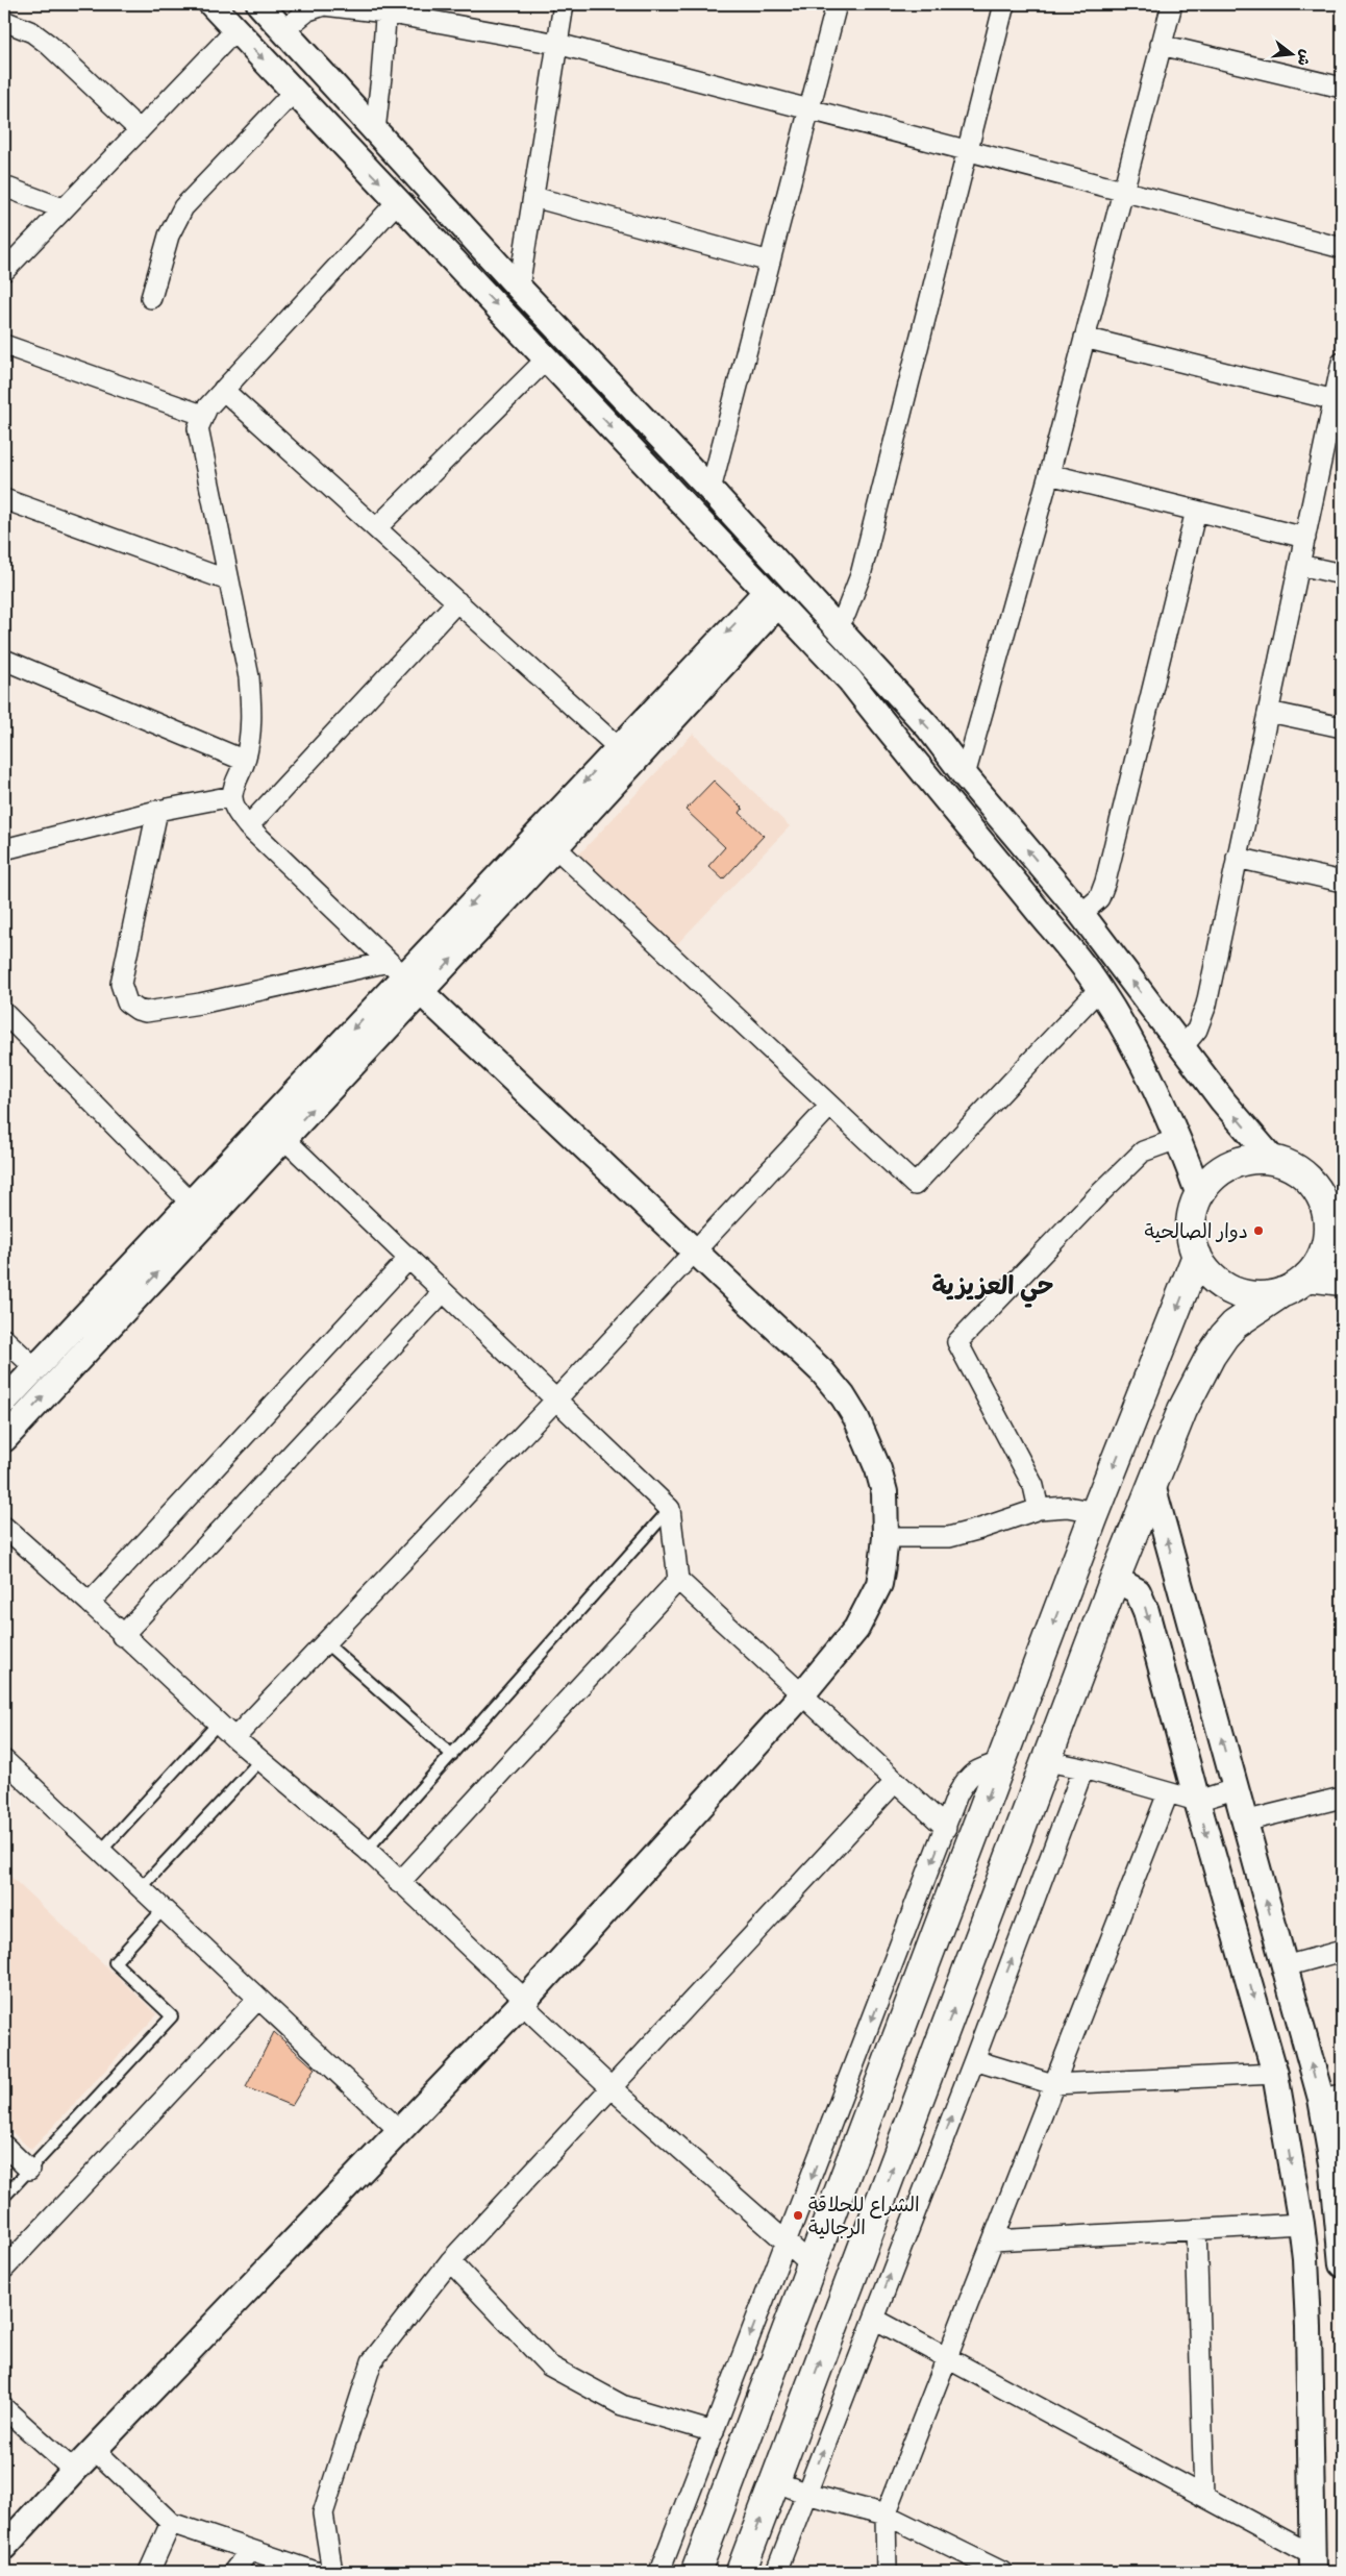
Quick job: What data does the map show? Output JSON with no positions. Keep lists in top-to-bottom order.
{
  "districts": ["حي العزيزية"],
  "places": ["دوار الصالحية", "الشراع للحلاقة الرجالية"],
  "north": "right"
}
